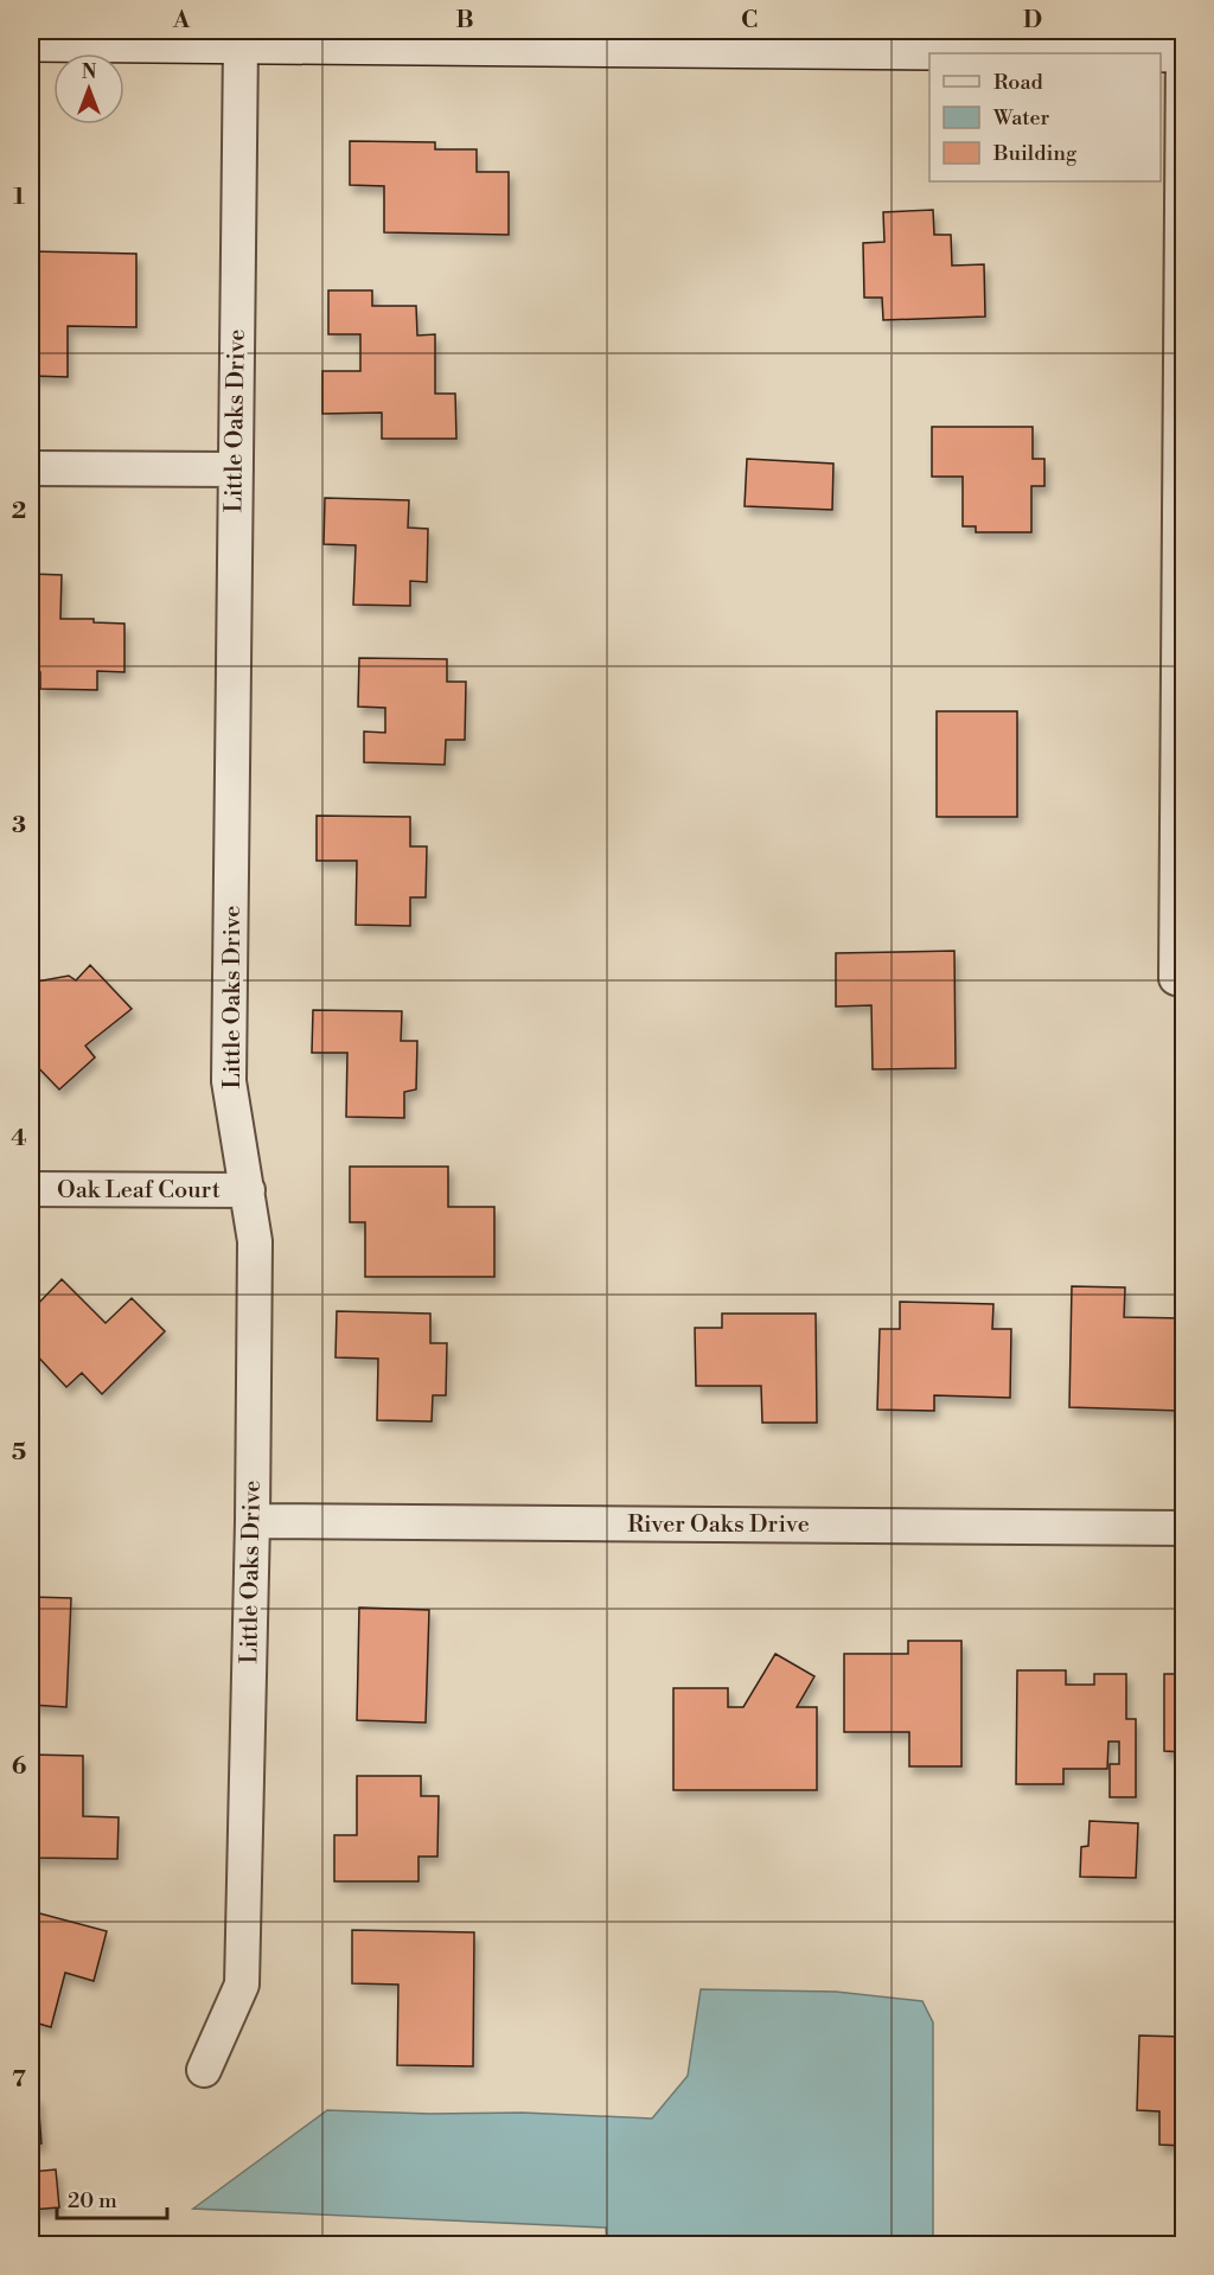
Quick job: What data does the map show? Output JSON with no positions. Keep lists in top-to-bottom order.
{
  "streets": {
    "street": ["Little Oaks Drive", "Oak Leaf Court", "River Oaks Drive"]
  },
  "crossings": [
    ["Little Oaks Drive", "Oak Leaf Court"],
    ["Little Oaks Drive", "River Oaks Drive"]
  ],
  "legend": ["Road", "Water", "Building"],
  "scale_bar": "20 m",
  "north": "top",
  "grid": {
    "columns": [
      "A",
      "B",
      "C",
      "D"
    ],
    "rows": [
      "1",
      "2",
      "3",
      "4",
      "5",
      "6",
      "7"
    ]
  }
}
